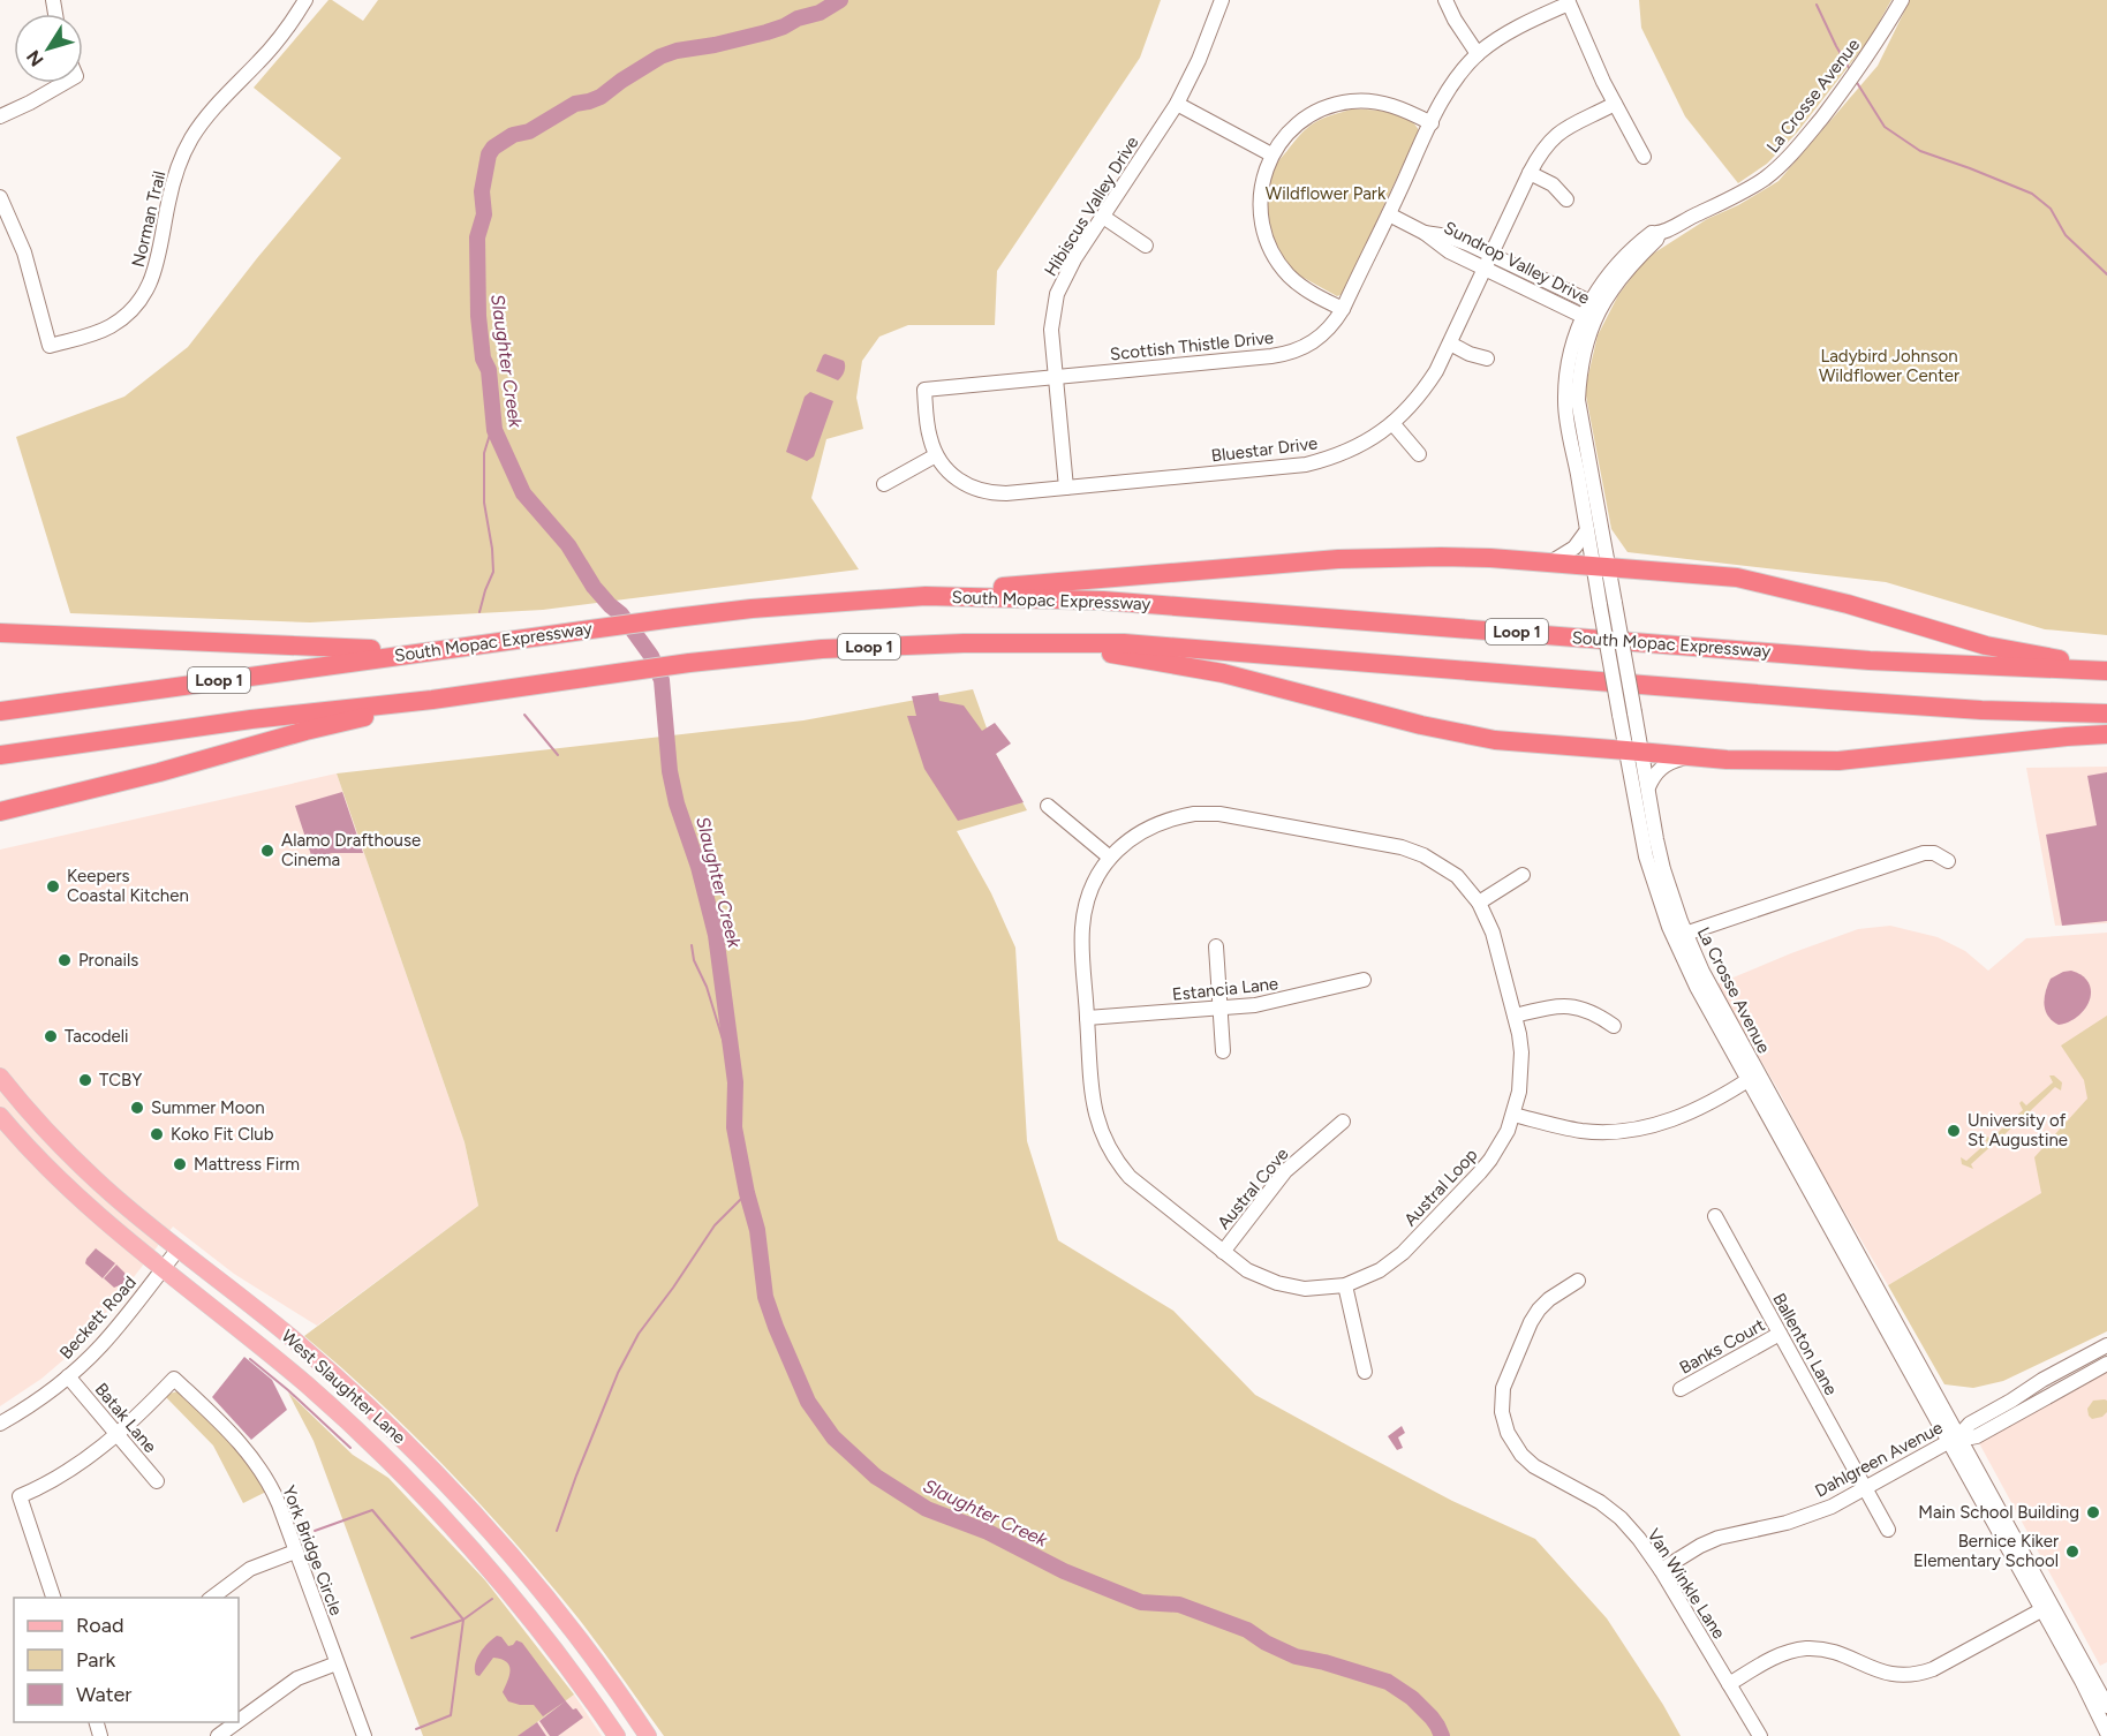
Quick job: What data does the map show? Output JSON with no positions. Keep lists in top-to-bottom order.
{
  "streets": {
    "highway": ["South Mopac Expressway", "Loop 1"],
    "main road": ["West Slaughter Lane"],
    "street": [
      "La Crosse Avenue",
      "Hibiscus Valley Drive",
      "Norman Trail",
      "Sundrop Valley Drive",
      "Scottish Thistle Drive",
      "Bluestar Drive",
      "Estancia Lane",
      "Austral Loop",
      "Austral Cove",
      "Beckett Road",
      "Ballenton Lane",
      "Banks Court",
      "Batak Lane",
      "Dahlgreen Avenue",
      "York Bridge Circle",
      "Van Winkle Lane"
    ]
  },
  "crossings": [
    ["La Crosse Avenue", "Sundrop Valley Drive"],
    ["La Crosse Avenue", "Dahlgreen Avenue"],
    ["Hibiscus Valley Drive", "Scottish Thistle Drive"],
    ["Hibiscus Valley Drive", "Bluestar Drive"],
    ["Sundrop Valley Drive", "Scottish Thistle Drive"],
    ["Sundrop Valley Drive", "Bluestar Drive"],
    ["Scottish Thistle Drive", "Bluestar Drive"],
    ["Estancia Lane", "Austral Loop"],
    ["Austral Loop", "Austral Cove"],
    ["Beckett Road", "West Slaughter Lane"],
    ["Beckett Road", "Batak Lane"],
    ["Ballenton Lane", "Banks Court"],
    ["Ballenton Lane", "Dahlgreen Avenue"],
    ["Batak Lane", "York Bridge Circle"],
    ["Dahlgreen Avenue", "Van Winkle Lane"]
  ],
  "water": ["Slaughter Creek"],
  "parks": ["Wildflower Park", "Ladybird Johnson Wildflower Center"],
  "places": [
    "Alamo Drafthouse Cinema",
    "Keepers Coastal Kitchen",
    "Pronails",
    "Tacodeli",
    "TCBY",
    "Summer Moon",
    "University of St Augustine",
    "Koko Fit Club",
    "Mattress Firm",
    "Main School Building",
    "Bernice Kiker Elementary School"
  ],
  "legend": ["Road", "Park", "Water"],
  "north": "bottom left"
}
